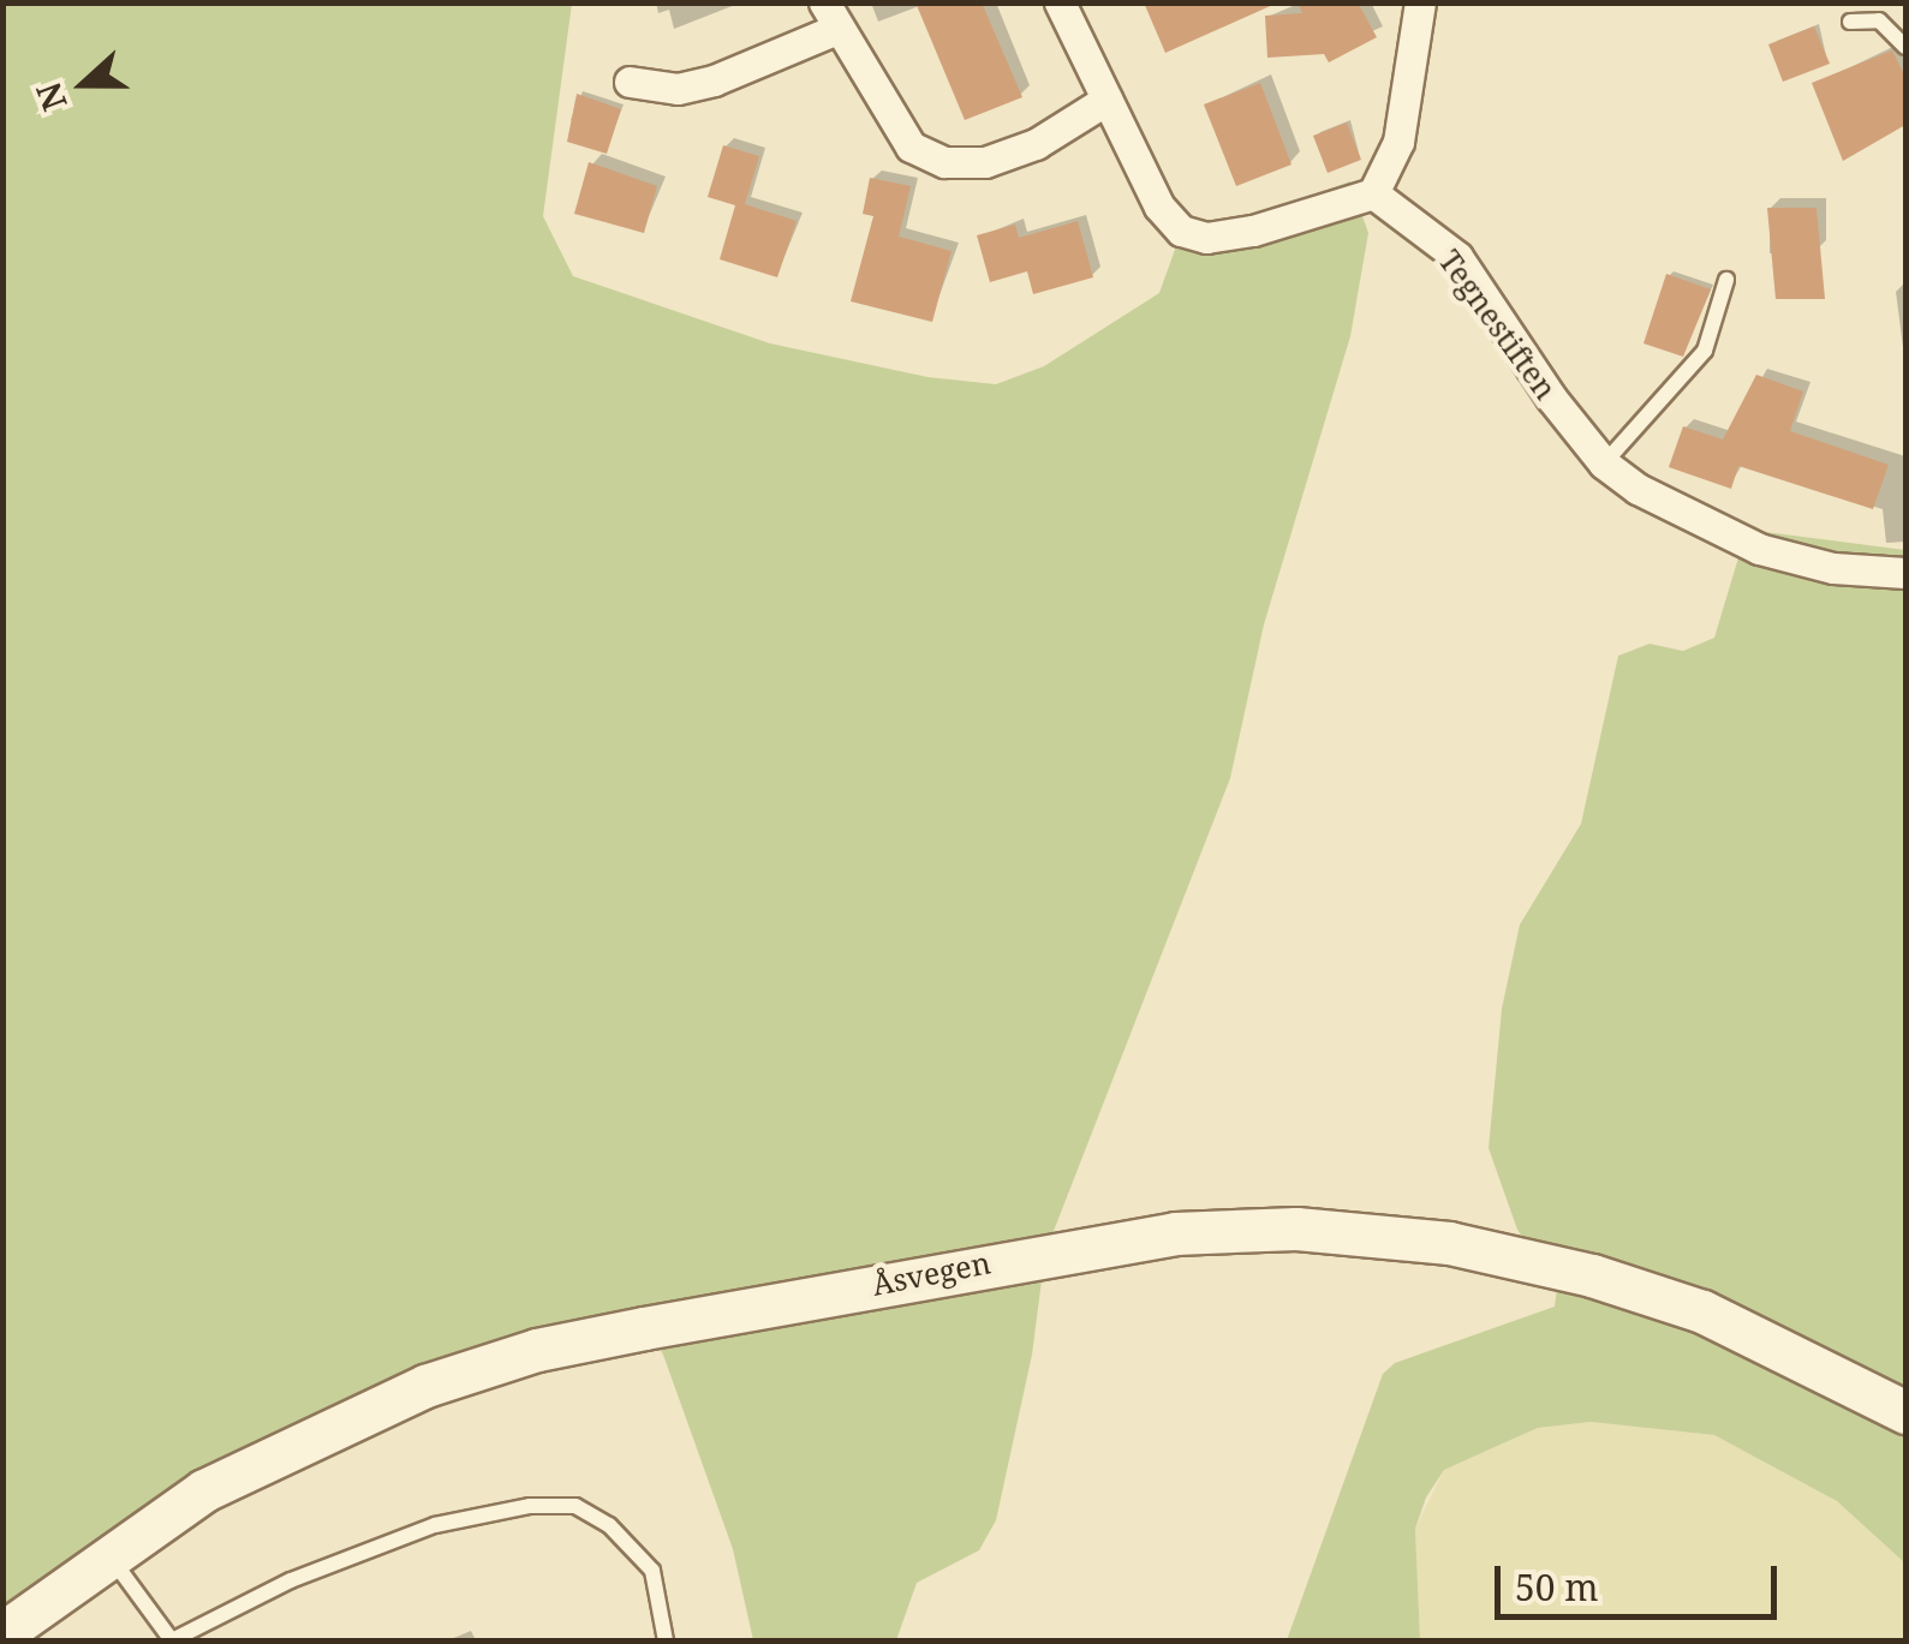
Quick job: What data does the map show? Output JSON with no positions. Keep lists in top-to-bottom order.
{
  "streets": {
    "main road": ["Åsvegen"],
    "street": ["Tegnestiften"]
  },
  "scale_bar": "50 m",
  "north": "left"
}
